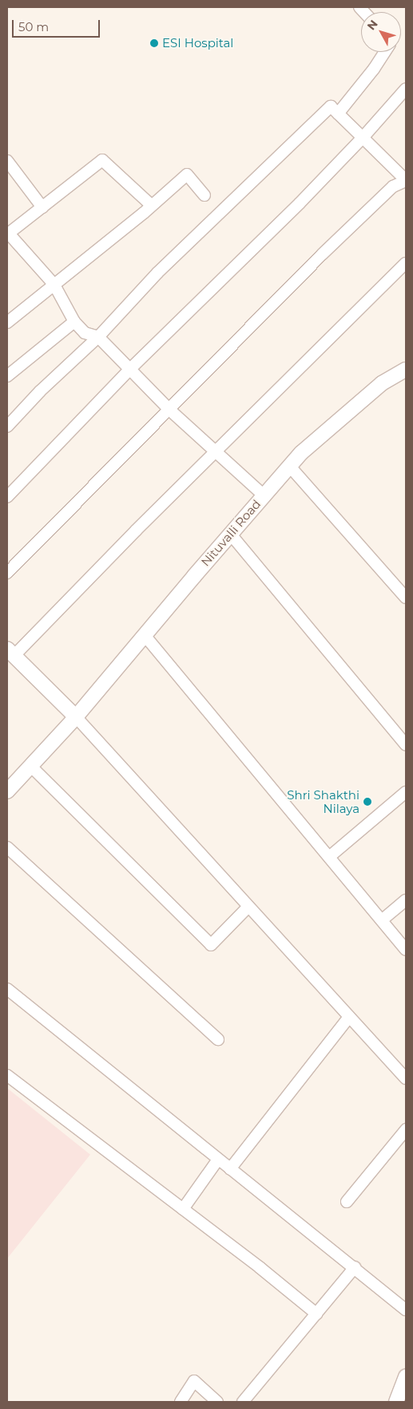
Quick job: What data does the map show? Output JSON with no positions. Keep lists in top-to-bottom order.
{
  "streets": {
    "street": ["Nituvalli Road"]
  },
  "places": ["ESI Hospital", "Shri Shakthi Nilaya"],
  "scale_bar": "50 m",
  "north": "top left"
}
